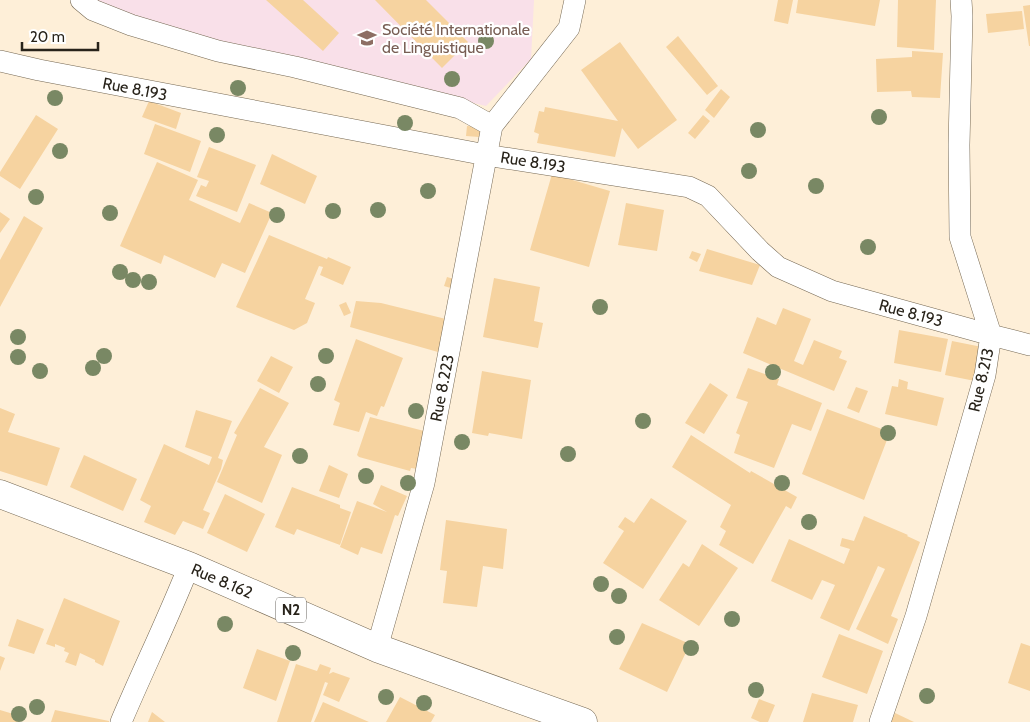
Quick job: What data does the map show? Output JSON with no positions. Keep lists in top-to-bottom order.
{
  "streets": {
    "highway": ["Rue 8.162", "N2"],
    "street": ["Rue 8.193", "Rue 8.213", "Rue 8.223"]
  },
  "crossings": [
    ["Rue 8.193", "Rue 8.213"],
    ["Rue 8.193", "Rue 8.223"],
    ["Rue 8.223", "Rue 8.162"]
  ],
  "places": {
    "school or university": ["Société Internationale de Linguistique"]
  },
  "scale_bar": "20 m"
}
